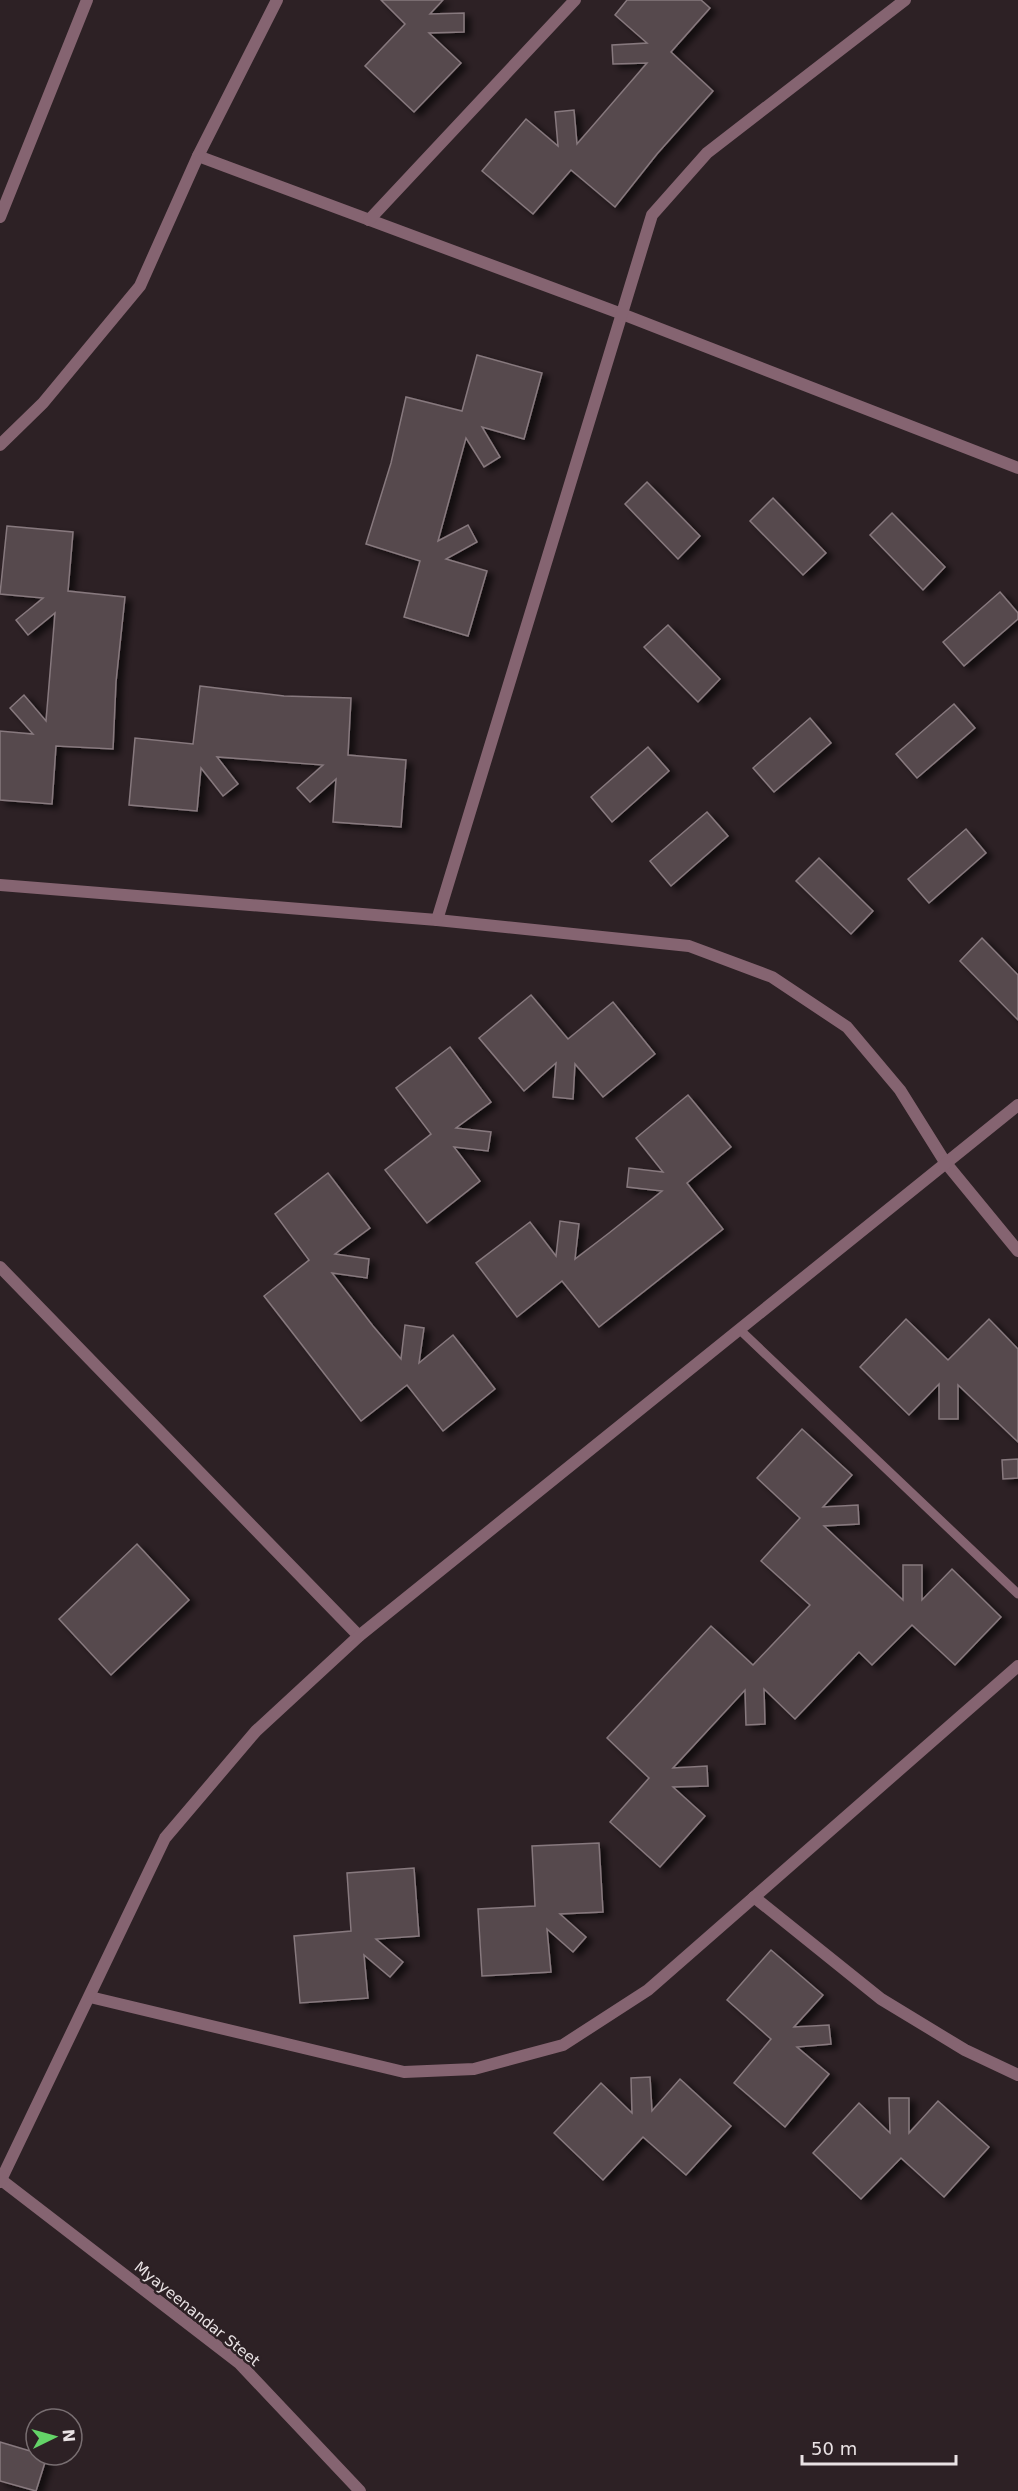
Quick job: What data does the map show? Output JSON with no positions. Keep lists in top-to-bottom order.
{
  "streets": {
    "street": ["Myayeenandar Steet"]
  },
  "scale_bar": "50 m",
  "north": "right"
}
